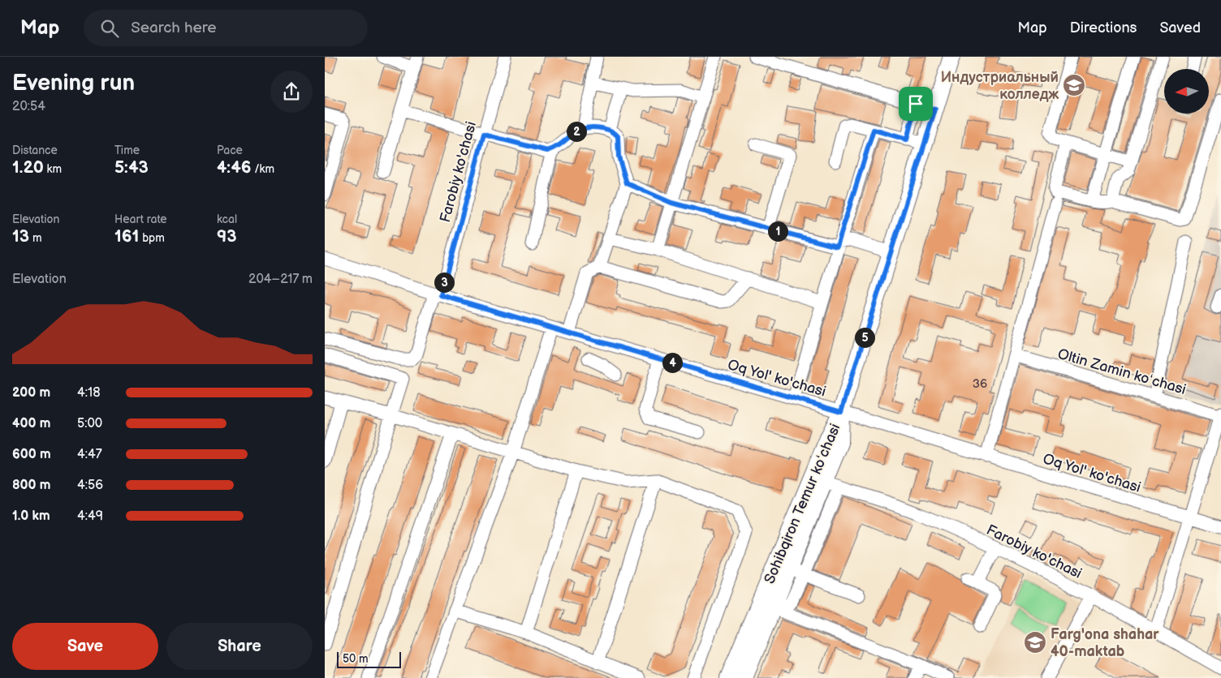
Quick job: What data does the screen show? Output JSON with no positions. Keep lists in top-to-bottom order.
{
  "streets": {
    "main road": ["Sohibqiron Temur koʻchasi"],
    "street": ["Farobiy ko'chasi", "Oltin Zamin koʻchasi", "Oq Yol' ko'chasi"]
  },
  "crossings": [
    ["Farobiy ko'chasi", "Oq Yol' ko'chasi"],
    ["Farobiy ko'chasi", "Sohibqiron Temur koʻchasi"],
    ["Oq Yol' ko'chasi", "Sohibqiron Temur koʻchasi"]
  ],
  "places": {
    "school or university": ["Индустриальный колледж", "Farg'ona shahar 40-maktab"]
  },
  "house_numbers": ["36"],
  "scale_bar": "50 m",
  "north": "left",
  "page": {
    "header": "Map",
    "search": "Search here",
    "nav": ["Map", "Directions", "Saved"],
    "heading": ["Evening run", "20:54"],
    "pins": [
      "2",
      "1",
      "3",
      "5",
      "4"
    ],
    "stats": [
      ["Distance", "1.20 km"],
      ["Time", "5:43"],
      ["Pace", "4:46 /km"],
      ["Elevation", "13 m"],
      ["Heart rate", "161 bpm"],
      ["kcal", "93"]
    ],
    "chart": ["Elevation", "204–217 m"],
    "list": [
      {
        "name": "200 m",
        "note": "4:18"
      },
      {
        "name": "400 m",
        "note": "5:00"
      },
      {
        "name": "600 m",
        "note": "4:47"
      },
      {
        "name": "800 m",
        "note": "4:56"
      },
      {
        "name": "1.0 km",
        "note": "4:49"
      }
    ],
    "buttons": ["Save", "Share"],
    "scale": "50 m"
  }
}
